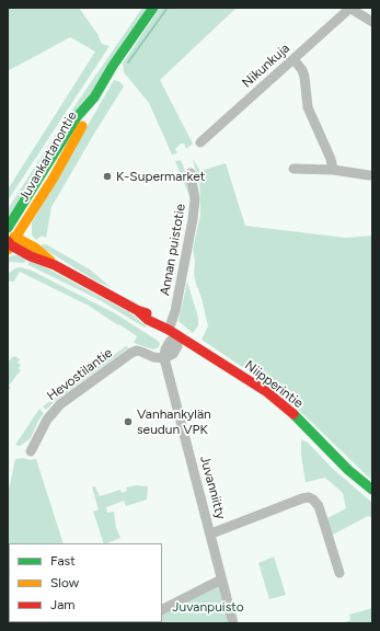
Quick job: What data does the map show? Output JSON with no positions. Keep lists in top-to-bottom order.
{
  "streets": {
    "street": [
      "Nikunkuja",
      "Juvankartanontie",
      "Annan puistotie",
      "Hevostilantie",
      "Niipperintie",
      "Juvanniitty"
    ]
  },
  "crossings": [
    ["Juvankartanontie", "Niipperintie"],
    ["Annan puistotie", "Niipperintie"],
    ["Hevostilantie", "Juvanniitty"]
  ],
  "parks": ["Juvanpuisto"],
  "places": ["K-Supermarket", "Vanhankylän seudun VPK"],
  "legend": ["Fast", "Slow", "Jam"]
}
